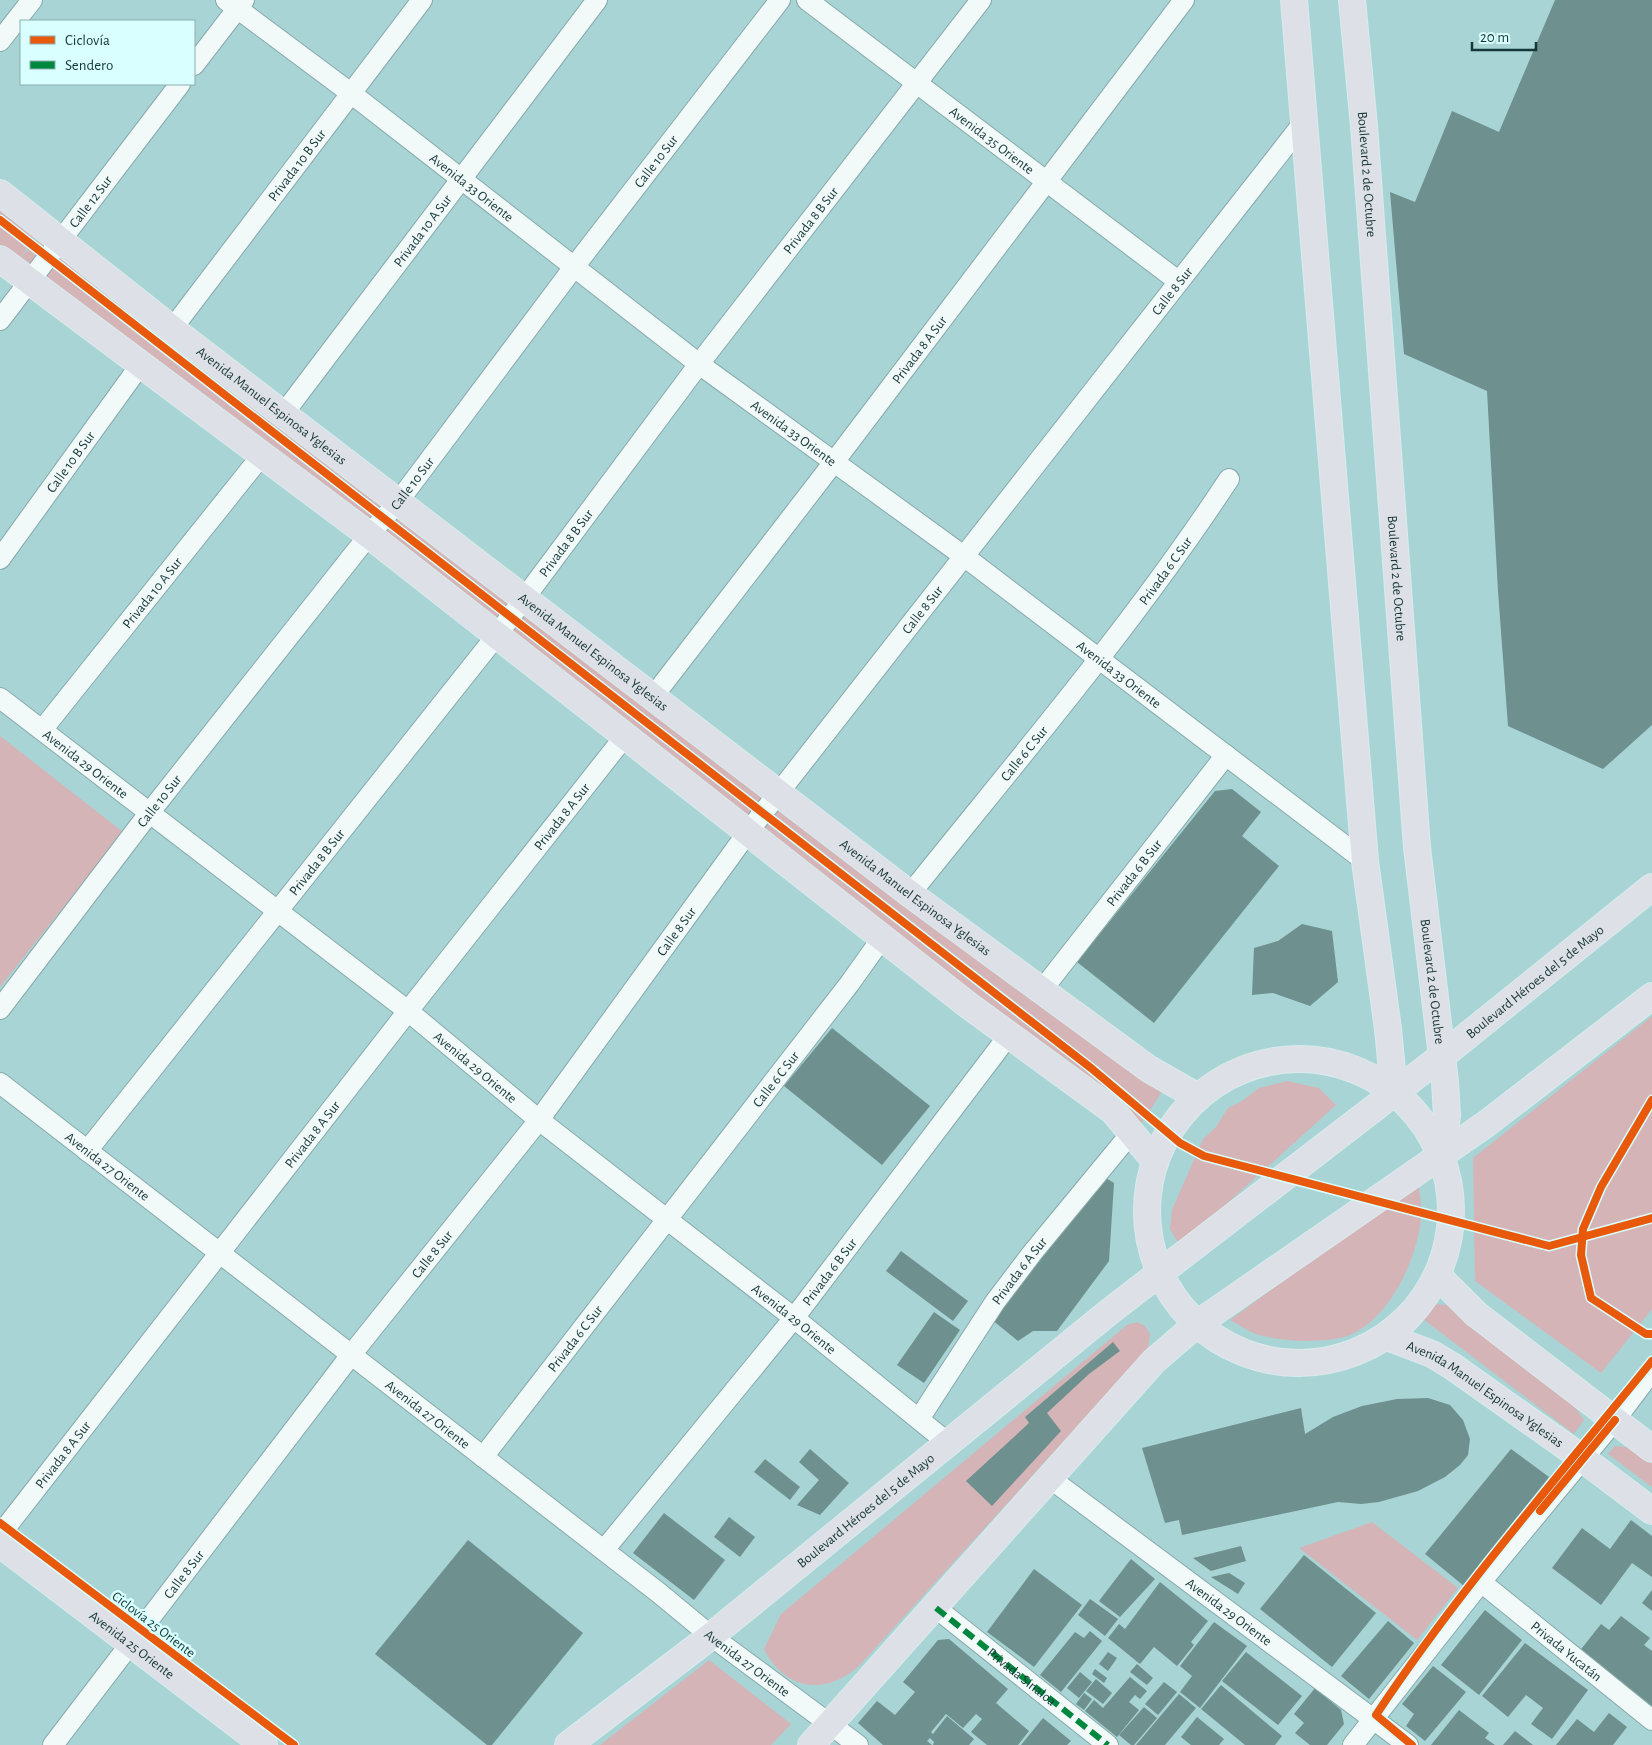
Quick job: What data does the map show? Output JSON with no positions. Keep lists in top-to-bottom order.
{
  "streets": {
    "main road": [
      "Boulevard 2 de Octubre",
      "Avenida Manuel Espinosa Yglesias",
      "Boulevard Héroes del 5 de Mayo",
      "Avenida 25 Oriente"
    ],
    "street": [
      "Avenida 35 Oriente",
      "Calle 10 Sur",
      "Privada 10 B Sur",
      "Avenida 33 Oriente",
      "Calle 12 Sur",
      "Privada 8 B Sur",
      "Privada 10 A Sur",
      "Calle 8 Sur",
      "Privada 8 A Sur",
      "Calle 10 B Sur",
      "Privada 6 C Sur",
      "Calle 6 C Sur",
      "Avenida 29 Oriente",
      "Privada 6 B Sur",
      "Avenida 27 Oriente",
      "Privada 6 A Sur",
      "Privada Yucatán",
      "Privada Sinaloa"
    ],
    "cycle path": ["Ciclovía 25 Oriente"]
  },
  "crossings": [
    ["Avenida 35 Oriente", "Privada 8 B Sur"],
    ["Avenida 35 Oriente", "Calle 8 Sur"],
    ["Avenida 35 Oriente", "Privada 8 A Sur"],
    ["Calle 10 Sur", "Avenida 33 Oriente"],
    ["Calle 10 Sur", "Avenida Manuel Espinosa Yglesias"],
    ["Calle 10 Sur", "Avenida 29 Oriente"],
    ["Privada 10 B Sur", "Avenida 33 Oriente"],
    ["Privada 10 B Sur", "Avenida Manuel Espinosa Yglesias"],
    ["Boulevard 2 de Octubre", "Boulevard Héroes del 5 de Mayo"],
    ["Avenida 33 Oriente", "Privada 8 B Sur"],
    ["Avenida 33 Oriente", "Privada 10 A Sur"],
    ["Avenida 33 Oriente", "Calle 8 Sur"],
    ["Avenida 33 Oriente", "Privada 8 A Sur"],
    ["Avenida 33 Oriente", "Privada 6 C Sur"],
    ["Avenida 33 Oriente", "Calle 6 C Sur"],
    ["Avenida 33 Oriente", "Privada 6 B Sur"],
    ["Calle 12 Sur", "Avenida Manuel Espinosa Yglesias"],
    ["Privada 8 B Sur", "Avenida Manuel Espinosa Yglesias"],
    ["Privada 8 B Sur", "Avenida 29 Oriente"],
    ["Privada 8 B Sur", "Avenida 27 Oriente"],
    ["Privada 10 A Sur", "Avenida Manuel Espinosa Yglesias"],
    ["Privada 10 A Sur", "Avenida 29 Oriente"],
    ["Calle 8 Sur", "Avenida Manuel Espinosa Yglesias"],
    ["Calle 8 Sur", "Avenida 29 Oriente"],
    ["Calle 8 Sur", "Avenida 27 Oriente"],
    ["Calle 8 Sur", "Avenida 25 Oriente"],
    ["Privada 8 A Sur", "Avenida Manuel Espinosa Yglesias"],
    ["Privada 8 A Sur", "Avenida 29 Oriente"],
    ["Privada 8 A Sur", "Avenida 27 Oriente"],
    ["Avenida Manuel Espinosa Yglesias", "Calle 6 C Sur"],
    ["Avenida Manuel Espinosa Yglesias", "Privada 6 B Sur"],
    ["Privada 6 C Sur", "Calle 6 C Sur"],
    ["Privada 6 C Sur", "Avenida 29 Oriente"],
    ["Privada 6 C Sur", "Avenida 27 Oriente"],
    ["Calle 6 C Sur", "Avenida 29 Oriente"],
    ["Avenida 29 Oriente", "Privada 6 B Sur"],
    ["Avenida 29 Oriente", "Boulevard Héroes del 5 de Mayo"],
    ["Avenida 29 Oriente", "Privada 6 A Sur"],
    ["Privada 6 B Sur", "Avenida 27 Oriente"],
    ["Boulevard Héroes del 5 de Mayo", "Avenida 27 Oriente"]
  ],
  "legend": ["Ciclovía", "Sendero"],
  "scale_bar": "20 m"
}
